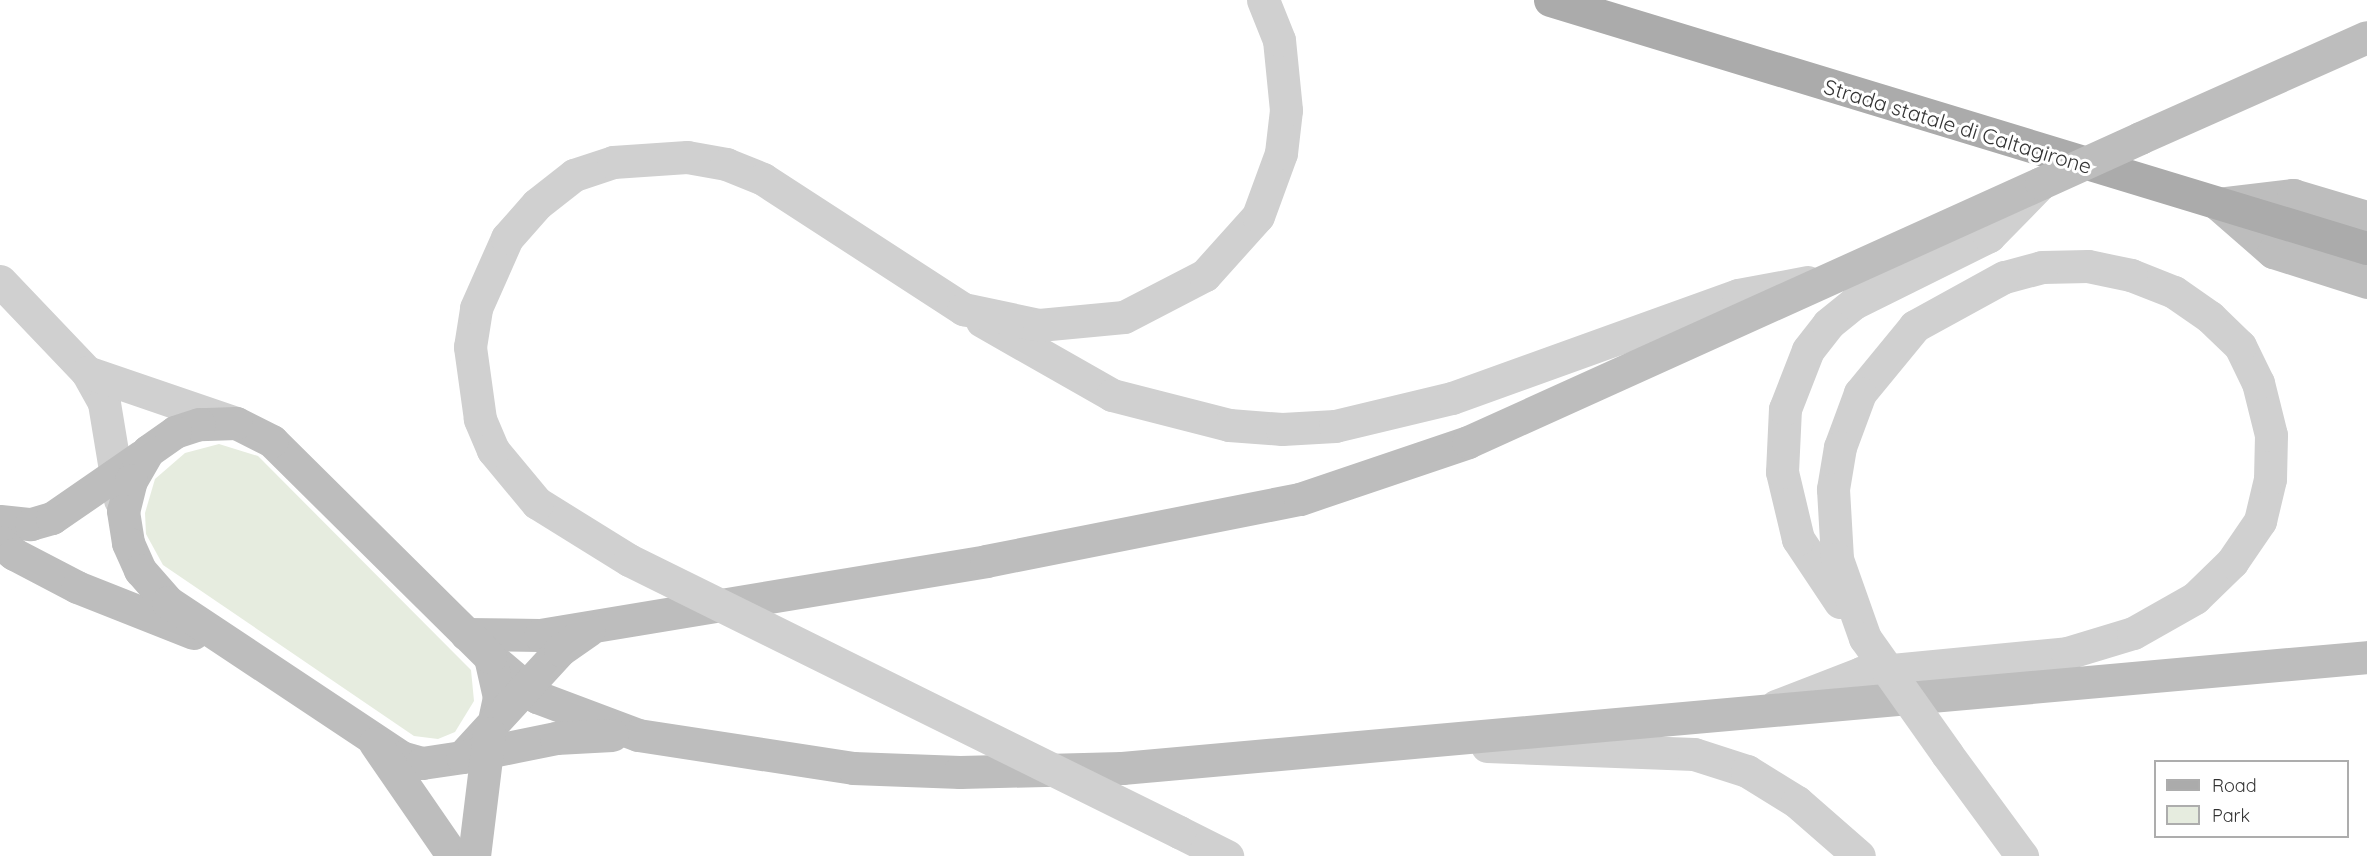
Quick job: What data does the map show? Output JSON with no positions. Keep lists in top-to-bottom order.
{
  "streets": {
    "main road": ["Strada statale di Caltagirone"]
  },
  "legend": ["Road", "Park"]
}
